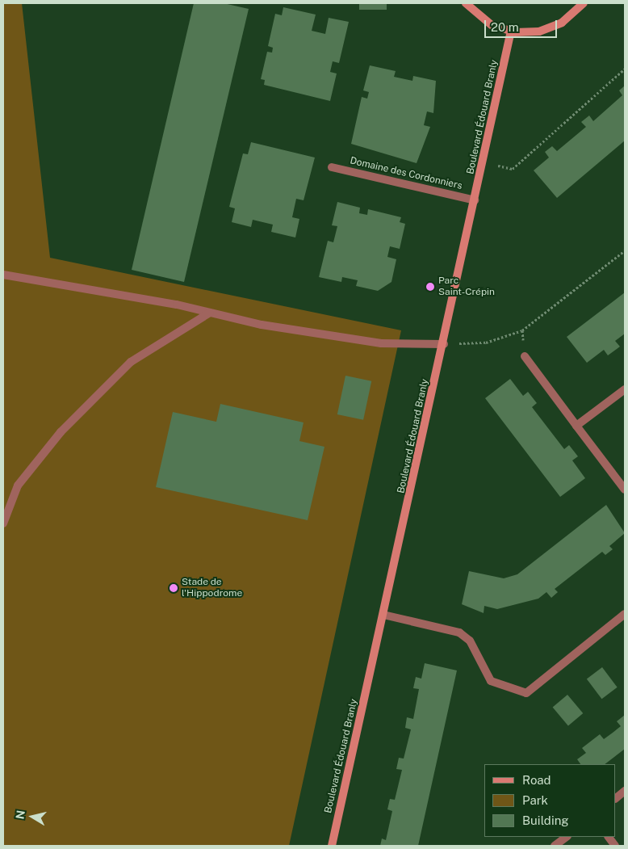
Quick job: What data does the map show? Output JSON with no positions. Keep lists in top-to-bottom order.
{
  "streets": {
    "street": ["Boulevard Édouard Branly", "Domaine des Cordonniers"]
  },
  "crossings": [
    ["Boulevard Édouard Branly", "Domaine des Cordonniers"]
  ],
  "places": ["Parc Saint-Crépin", "Stade de l'Hippodrome"],
  "legend": ["Road", "Park", "Building"],
  "scale_bar": "20 m",
  "north": "left"
}
